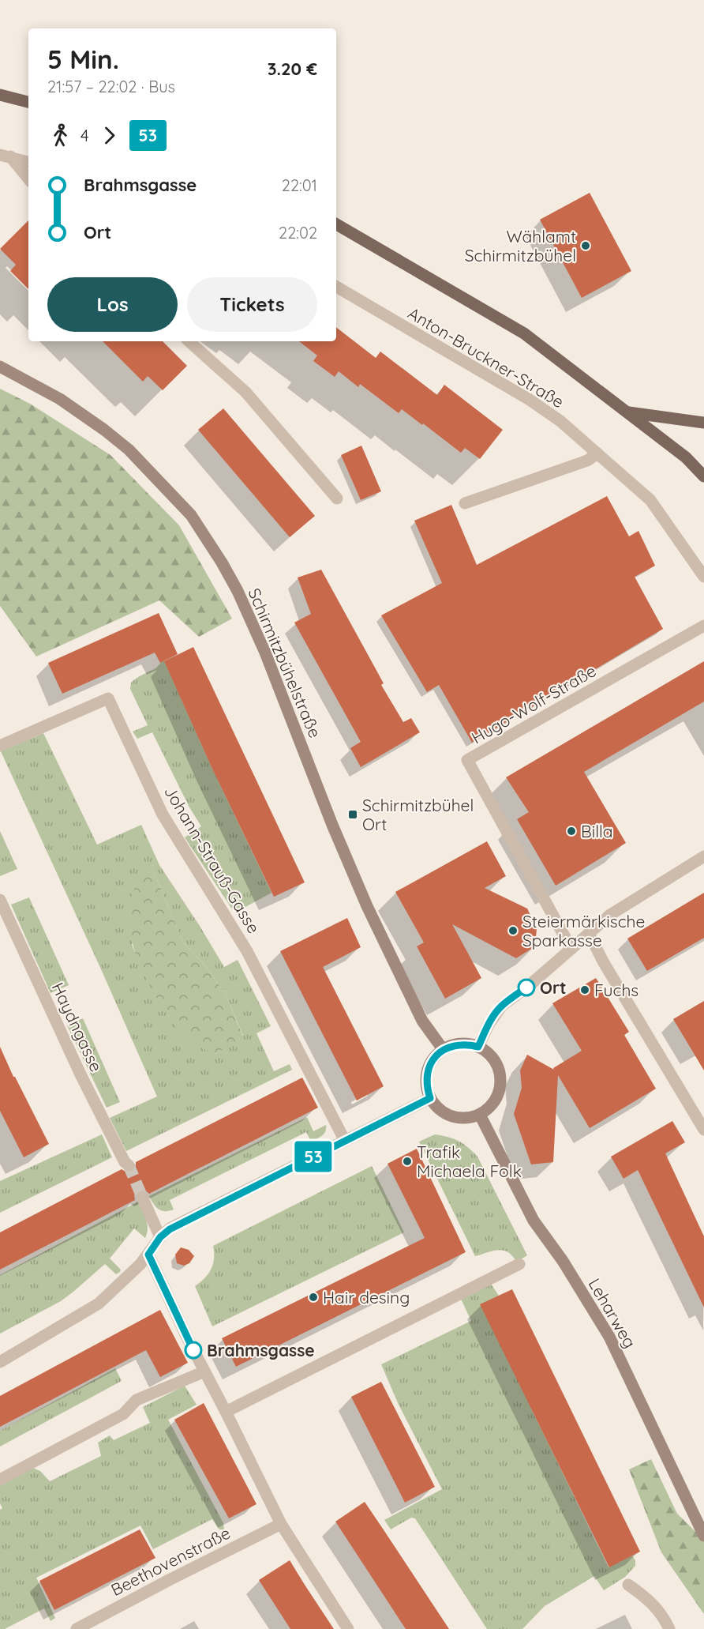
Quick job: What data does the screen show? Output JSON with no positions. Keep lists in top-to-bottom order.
{
  "streets": {
    "main road": ["Schirmitzbühelstraße", "Leharweg"],
    "street": [
      "Anton-Bruckner-Straße",
      "Hugo-Wolf-Straße",
      "Johann-Strauß-Gasse",
      "Haydngasse",
      "Beethovenstraße"
    ]
  },
  "crossings": [
    ["Schirmitzbühelstraße", "Leharweg"]
  ],
  "places": {
    "other": [
      "Wählamt Schirmitzbühel",
      "Billa",
      "Steiermärkische Sparkasse",
      "Ort",
      "Fuchs",
      "Trafik Michaela Folk",
      "Hair desing",
      "Brahmsgasse"
    ],
    "transit": ["Schirmitzbühel Ort"]
  },
  "lines": ["bus line 53"],
  "page": {
    "on_map": "53",
    "heading": ["5 Min.", "21:57 – 22:02 · Bus", "3.20 €"],
    "legs": ["4", "53"],
    "list": [
      {
        "name": "Brahmsgasse",
        "value": "22:01"
      },
      {
        "name": "Ort",
        "value": "22:02"
      }
    ],
    "buttons": ["Los", "Tickets"]
  }
}
